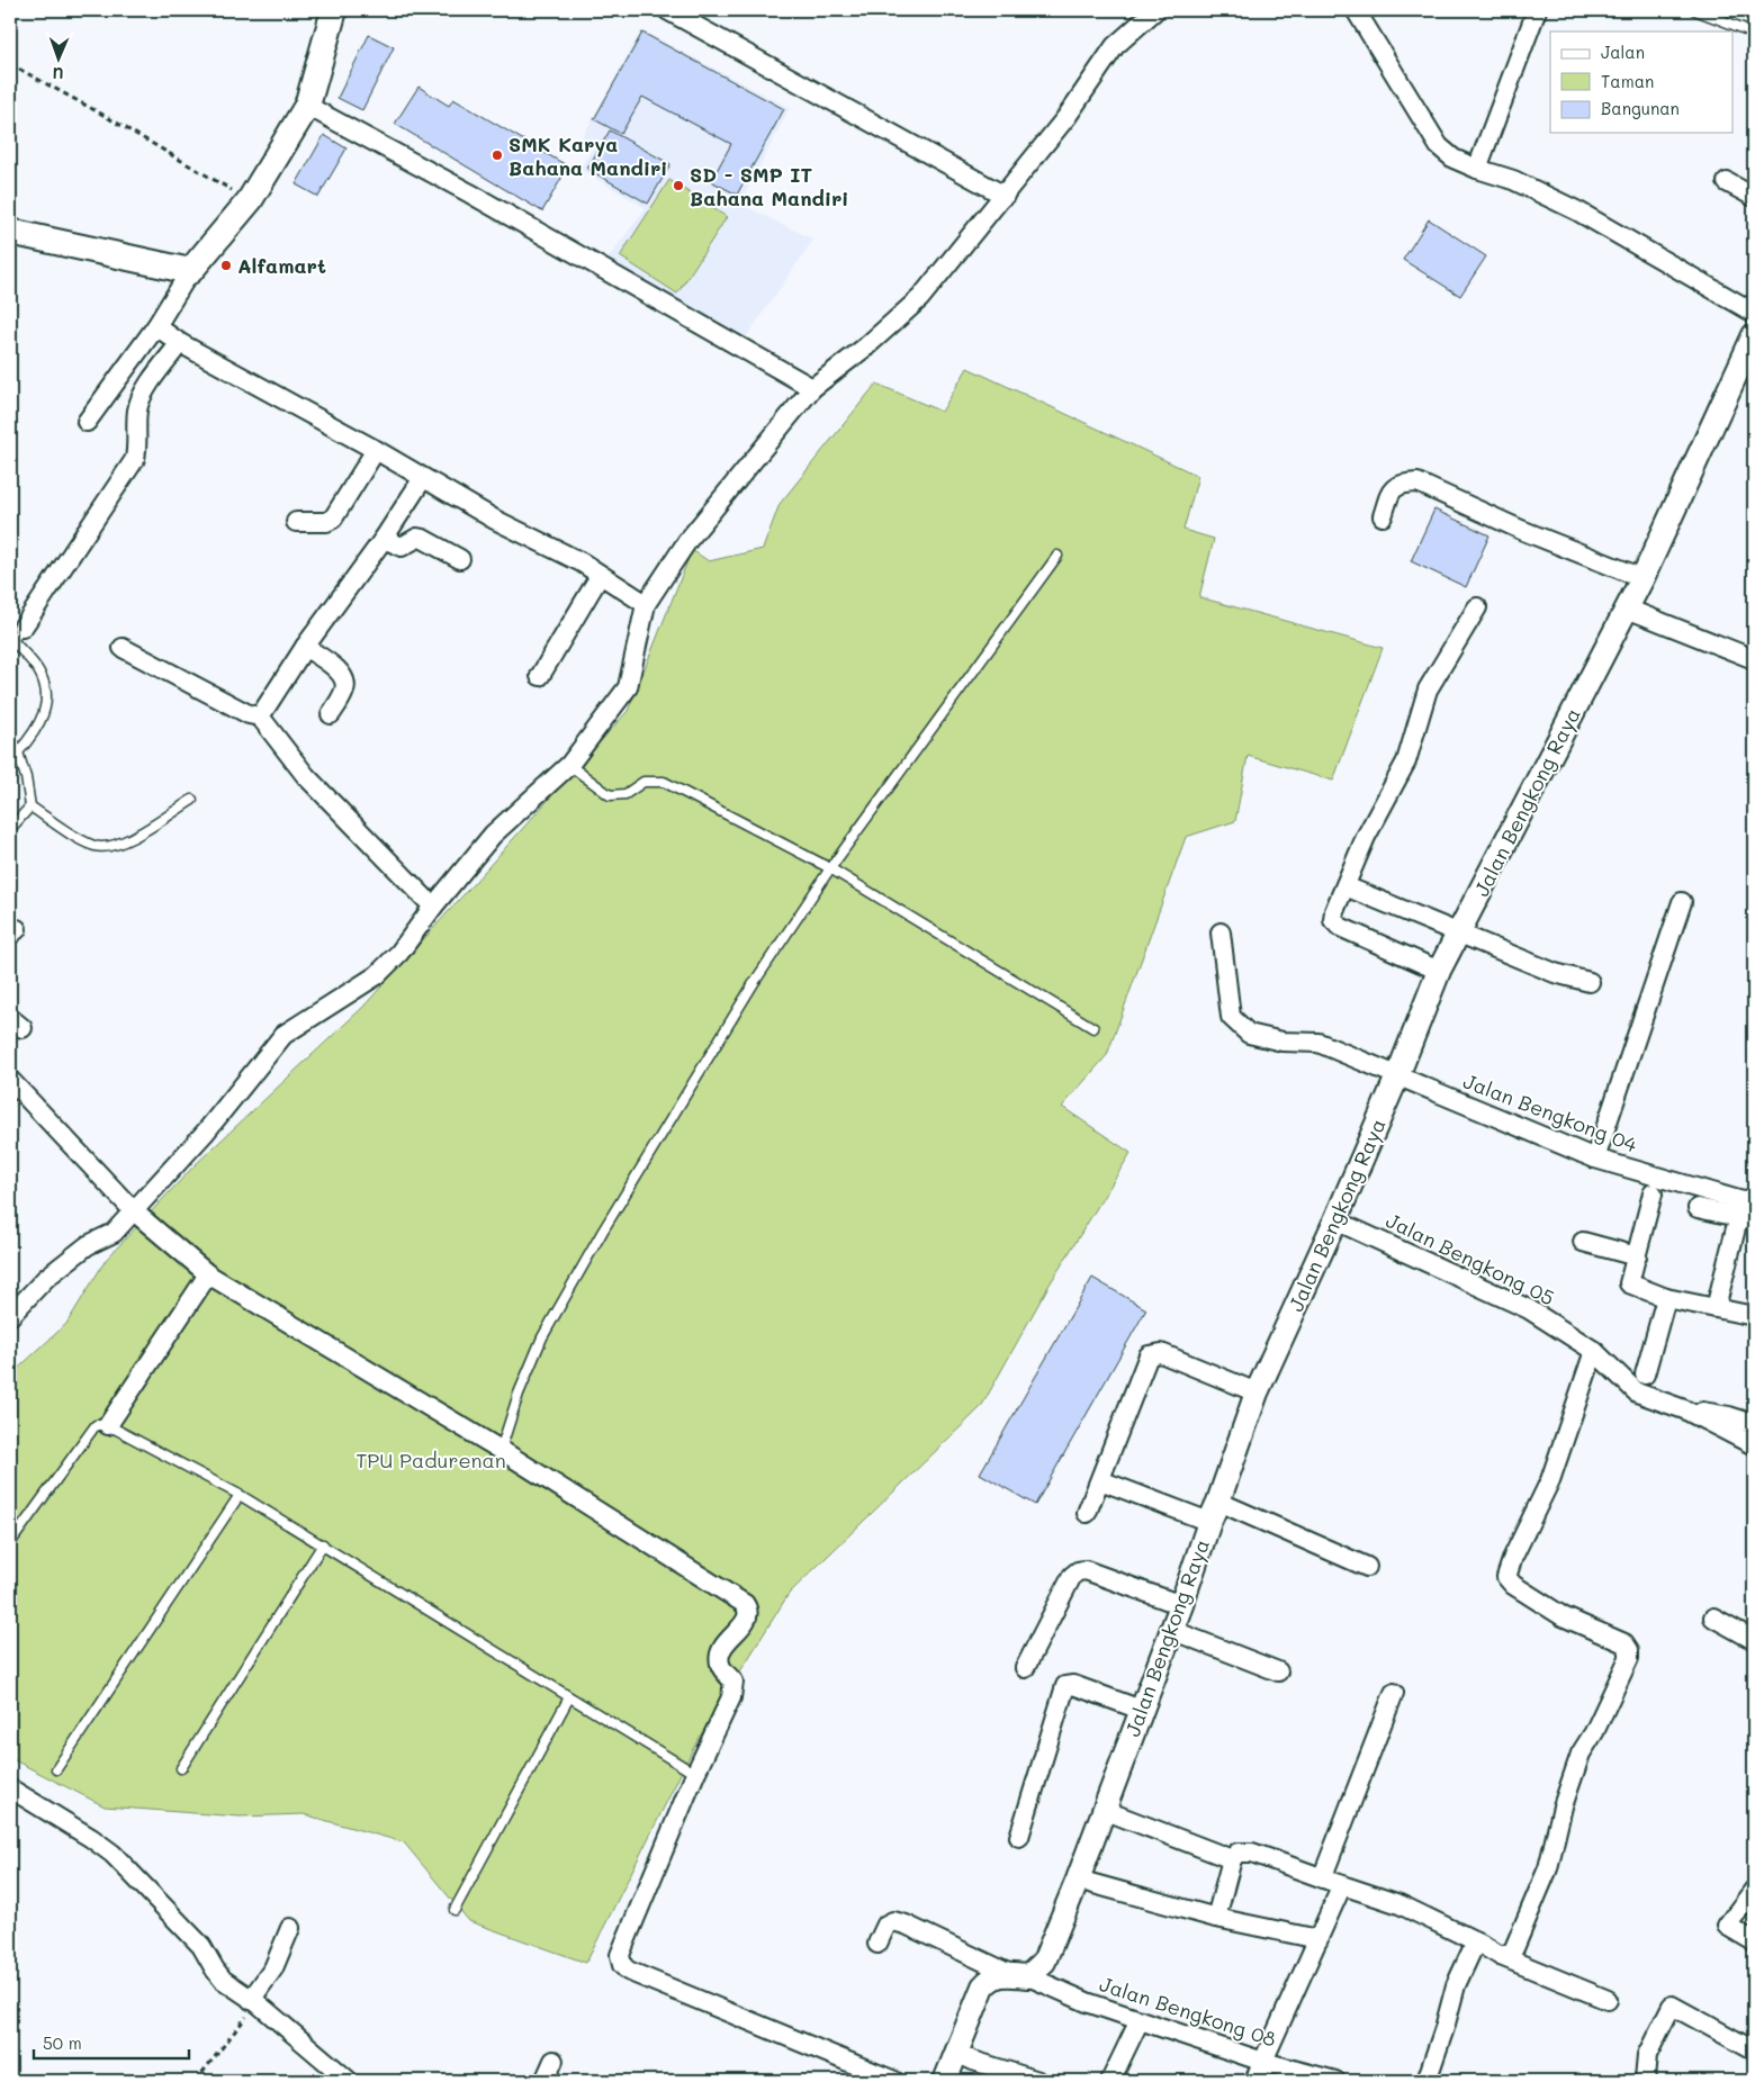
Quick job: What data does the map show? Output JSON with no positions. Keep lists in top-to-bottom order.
{
  "streets": {
    "street": [
      "Jalan Bengkong Raya",
      "Jalan Bengkong 04",
      "Jalan Bengkong 05",
      "Jalan Bengkong 08"
    ]
  },
  "crossings": [
    ["Jalan Bengkong Raya", "Jalan Bengkong 04"],
    ["Jalan Bengkong Raya", "Jalan Bengkong 05"],
    ["Jalan Bengkong Raya", "Jalan Bengkong 08"]
  ],
  "parks": ["TPU Padurenan"],
  "places": ["SMK Karya Bahana Mandiri", "SD - SMP IT Bahana Mandiri", "Alfamart"],
  "legend": ["Jalan", "Taman", "Bangunan"],
  "scale_bar": "50 m",
  "north": "bottom"
}
